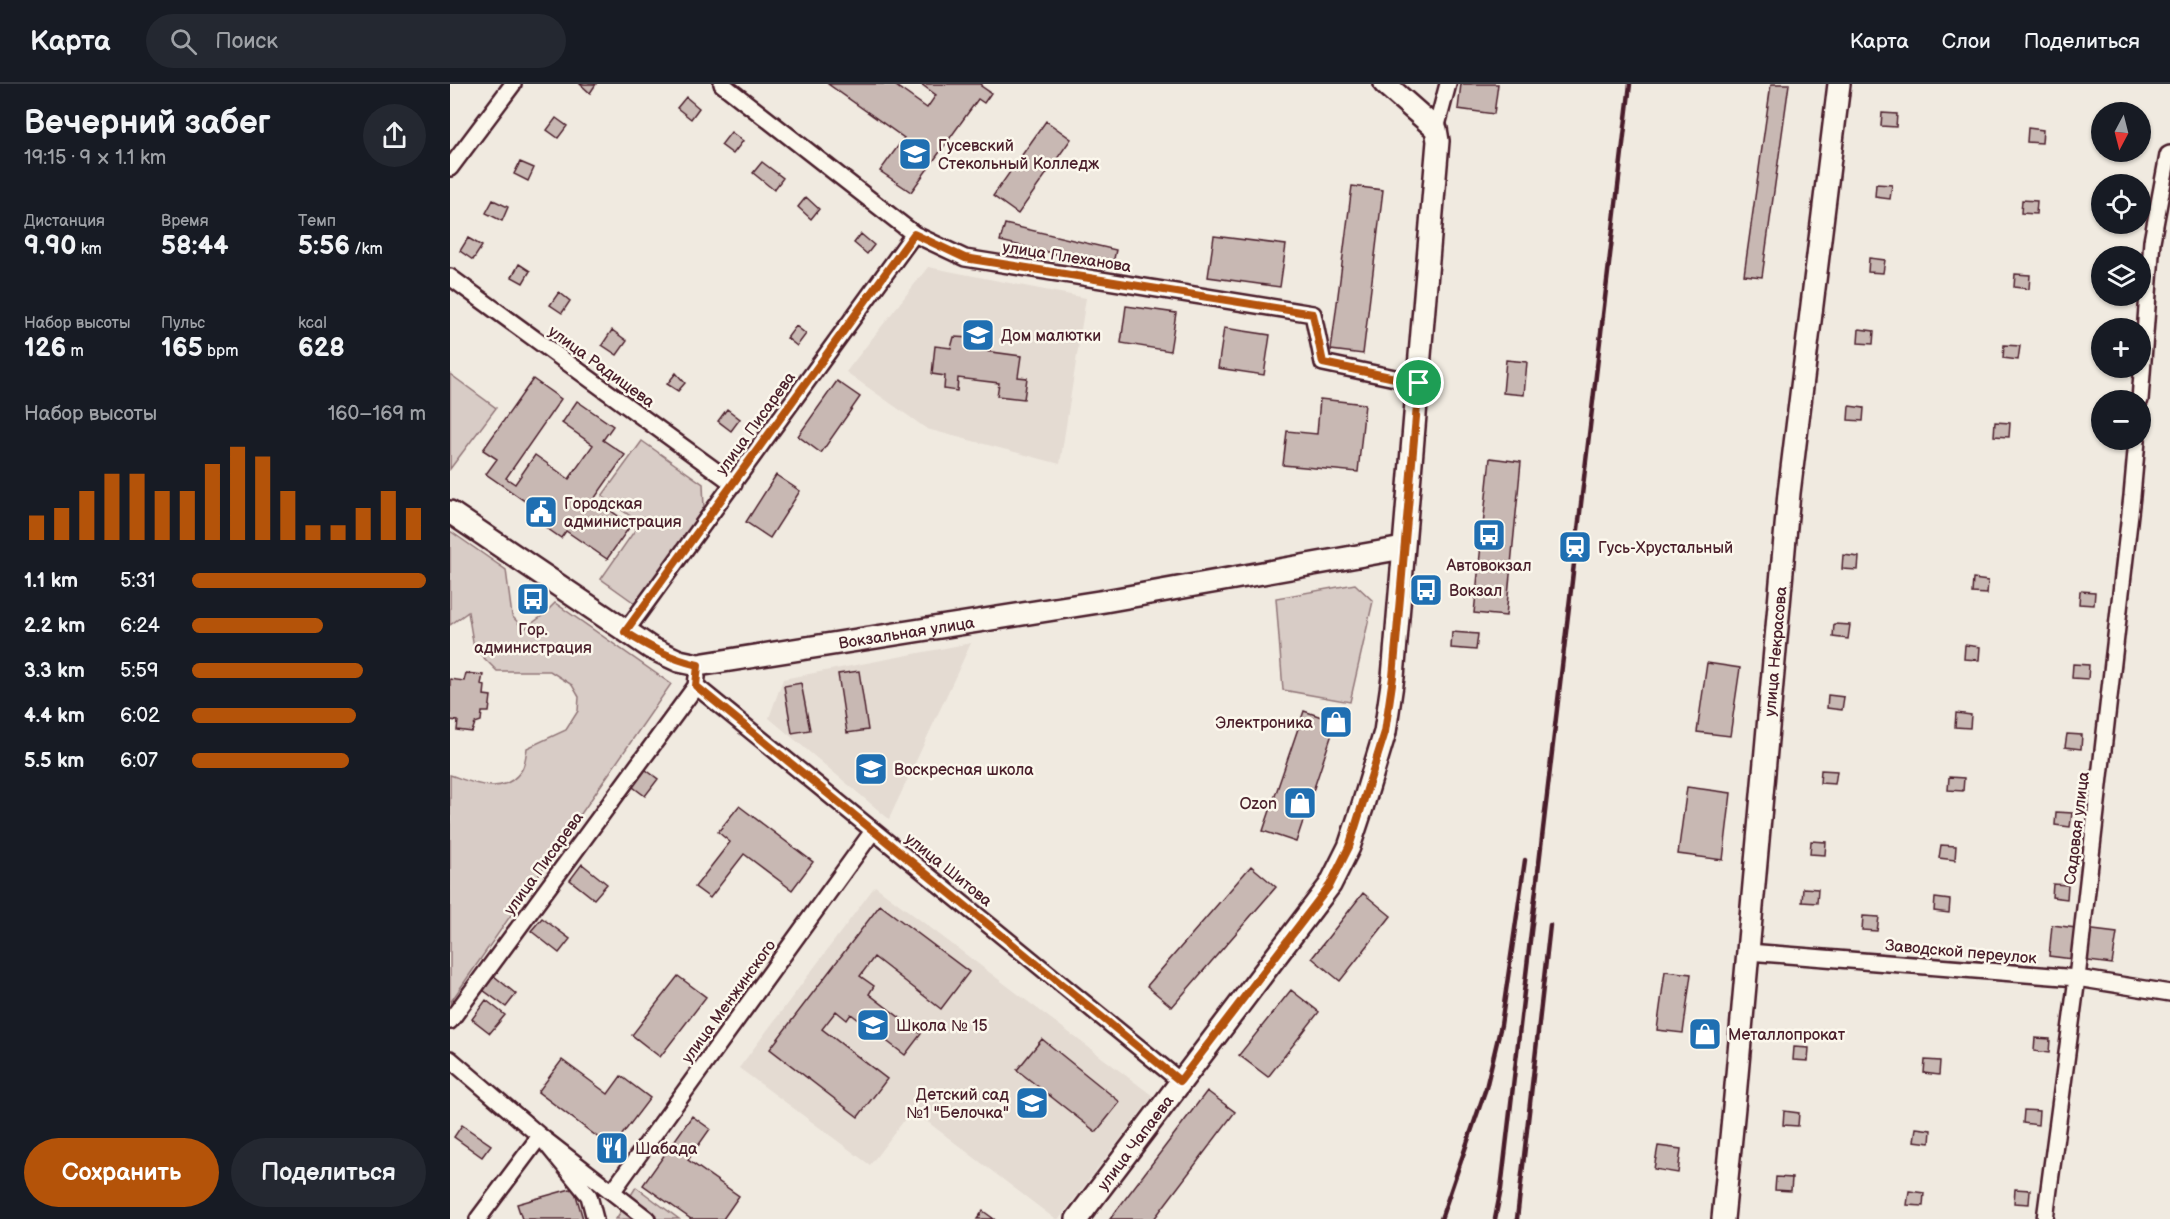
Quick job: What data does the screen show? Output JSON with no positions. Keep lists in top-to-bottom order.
{
  "streets": {
    "main road": ["Вокзальная улица", "улица Некрасова", "улица Чапаева"],
    "street": [
      "улица Плеханова",
      "улица Радищева",
      "улица Писарева",
      "Садовая улица",
      "улица Шитова",
      "Заводской переулок",
      "улица Менжинского"
    ]
  },
  "crossings": [
    ["улица Плеханова", "улица Писарева"],
    ["улица Плеханова", "улица Чапаева"],
    ["улица Радищева", "улица Писарева"],
    ["улица Писарева", "Вокзальная улица"],
    ["улица Писарева", "улица Шитова"],
    ["Вокзальная улица", "улица Шитова"],
    ["Вокзальная улица", "улица Чапаева"],
    ["улица Некрасова", "Заводской переулок"],
    ["Садовая улица", "Заводской переулок"],
    ["улица Шитова", "улица Менжинского"],
    ["улица Шитова", "улица Чапаева"]
  ],
  "places": {
    "school or university": [
      "Гусевский Стекольный Колледж",
      "Дом малютки",
      "Воскресная школа",
      "Школа № 15",
      "Детский сад №1 \"Белочка\""
    ],
    "public building": ["Городская администрация"],
    "bus stop": ["Автовокзал", "Вокзал", "Гор. администрация"],
    "station": ["Гусь-Хрустальный"],
    "shop": ["Электроника", "Ozon", "Металлопрокат"],
    "restaurant": ["Шабада"]
  },
  "north": "bottom",
  "page": {
    "header": "Карта",
    "search": "Поиск",
    "nav": ["Карта", "Слои", "Поделиться"],
    "heading": ["Вечерний забег", "19:15 · 9 × 1.1 km"],
    "map_buttons": ["+", "−"],
    "stats": [
      ["Дистанция", "9.90 km"],
      ["Время", "58:44"],
      ["Темп", "5:56 /km"],
      ["Набор высоты", "126 m"],
      ["Пульс", "165 bpm"],
      ["kcal", "628"]
    ],
    "chart": ["Набор высоты", "160–169 m"],
    "list": [
      {
        "name": "1.1 km",
        "note": "5:31"
      },
      {
        "name": "2.2 km",
        "note": "6:24"
      },
      {
        "name": "3.3 km",
        "note": "5:59"
      },
      {
        "name": "4.4 km",
        "note": "6:02"
      },
      {
        "name": "5.5 km",
        "note": "6:07"
      }
    ],
    "buttons": ["Сохранить", "Поделиться"]
  }
}
